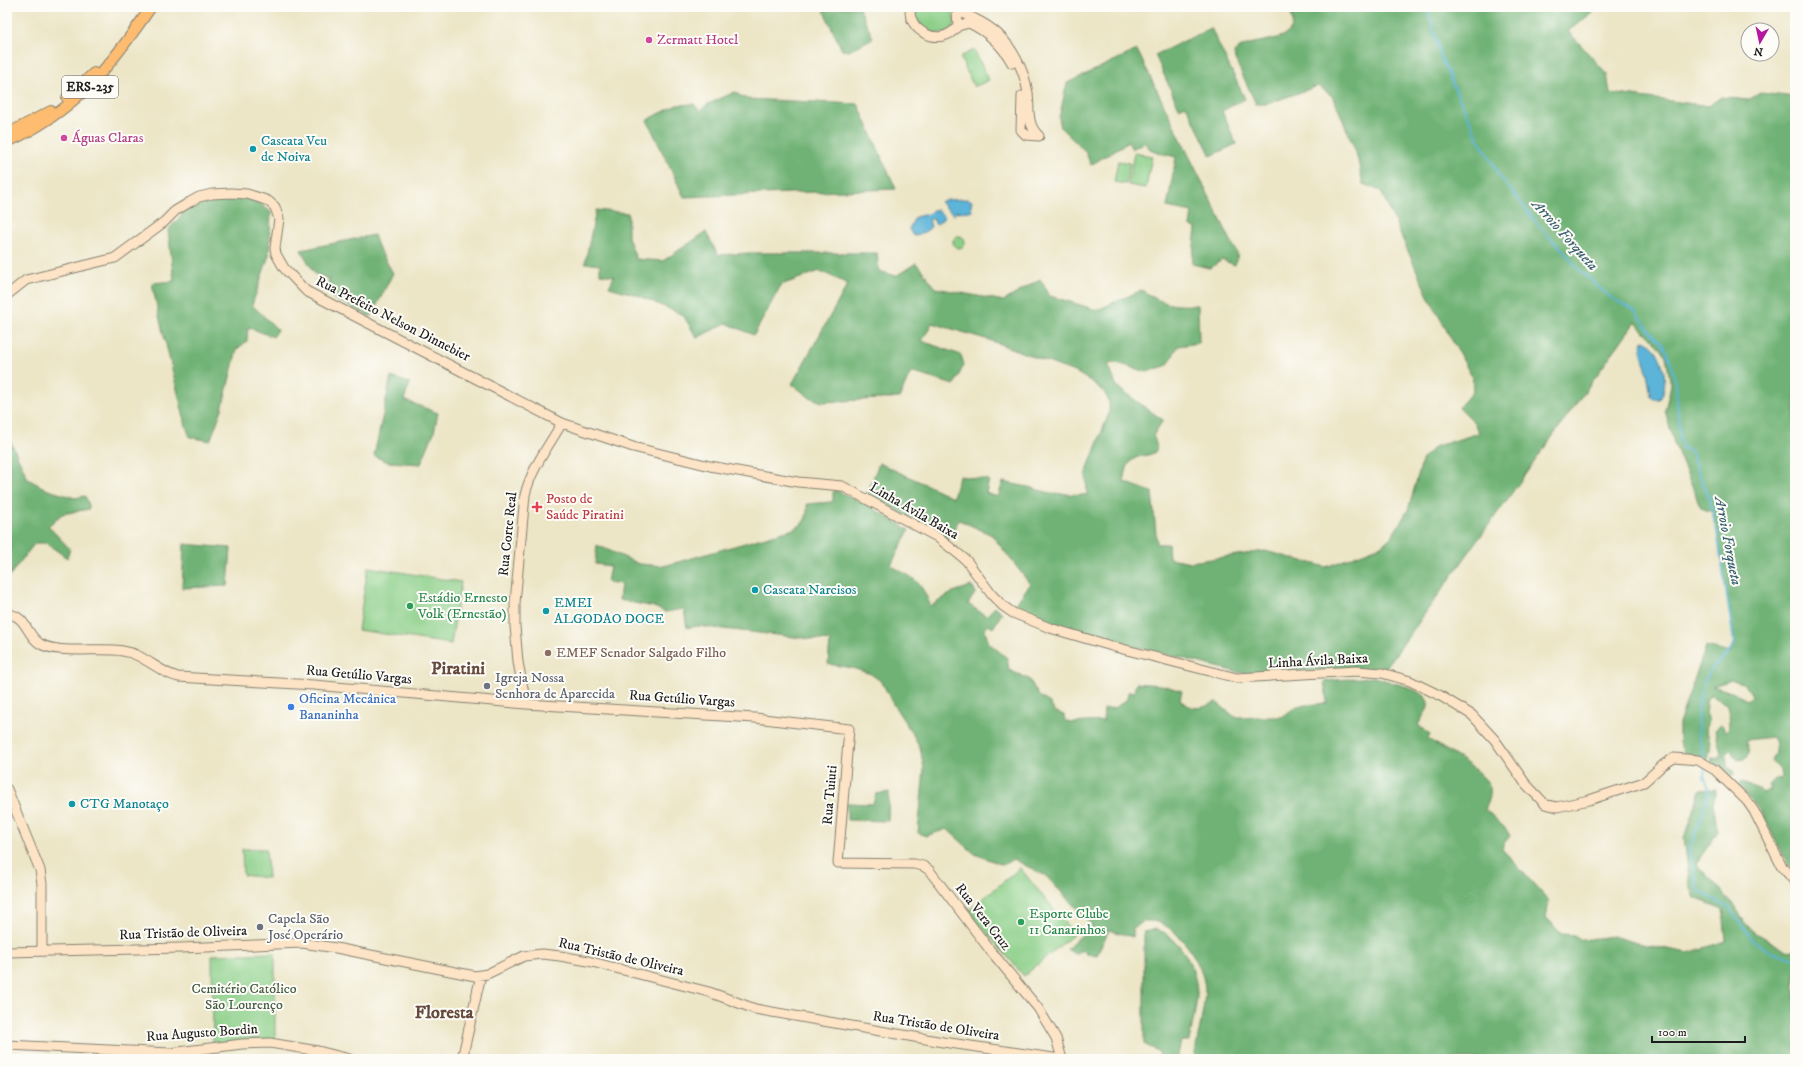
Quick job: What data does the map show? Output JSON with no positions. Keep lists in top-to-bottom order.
{
  "streets": {
    "main road": ["ERS-235"],
    "street": [
      "Rua Prefeito Nelson Dinnebier",
      "Linha Ávila Baixa",
      "Rua Corte Real",
      "Rua Getúlio Vargas",
      "Rua Tuiuti",
      "Rua Vera Cruz",
      "Rua Tristão de Oliveira",
      "Rua Augusto Bordin"
    ]
  },
  "crossings": [
    ["Rua Prefeito Nelson Dinnebier", "Linha Ávila Baixa"],
    ["Rua Prefeito Nelson Dinnebier", "Rua Corte Real"],
    ["Rua Corte Real", "Rua Getúlio Vargas"],
    ["Rua Getúlio Vargas", "Rua Tuiuti"],
    ["Rua Tuiuti", "Rua Vera Cruz"],
    ["Rua Vera Cruz", "Rua Tristão de Oliveira"]
  ],
  "districts": ["Piratini", "Floresta"],
  "water": ["Arroio Forqueta"],
  "parks": ["Cemitério Católico São Lourenço"],
  "places": {
    "other": [
      "Zermatt Hotel",
      "Águas Claras",
      "Cascata Veu de Noiva",
      "Cascata Narcisos",
      "Estádio Ernesto Volk (Ernestão)",
      "EMEI ALGODAO DOCE",
      "EMEF Senador Salgado Filho",
      "Igreja Nossa Senhora de Aparecida",
      "Oficina Mecânica Bananinha",
      "CTG Manotaço",
      "Esporte Clube 11 Canarinhos",
      "Capela São José Operário"
    ],
    "health": ["Posto de Saúde Piratini"]
  },
  "scale_bar": "100 m",
  "north": "bottom"
}
